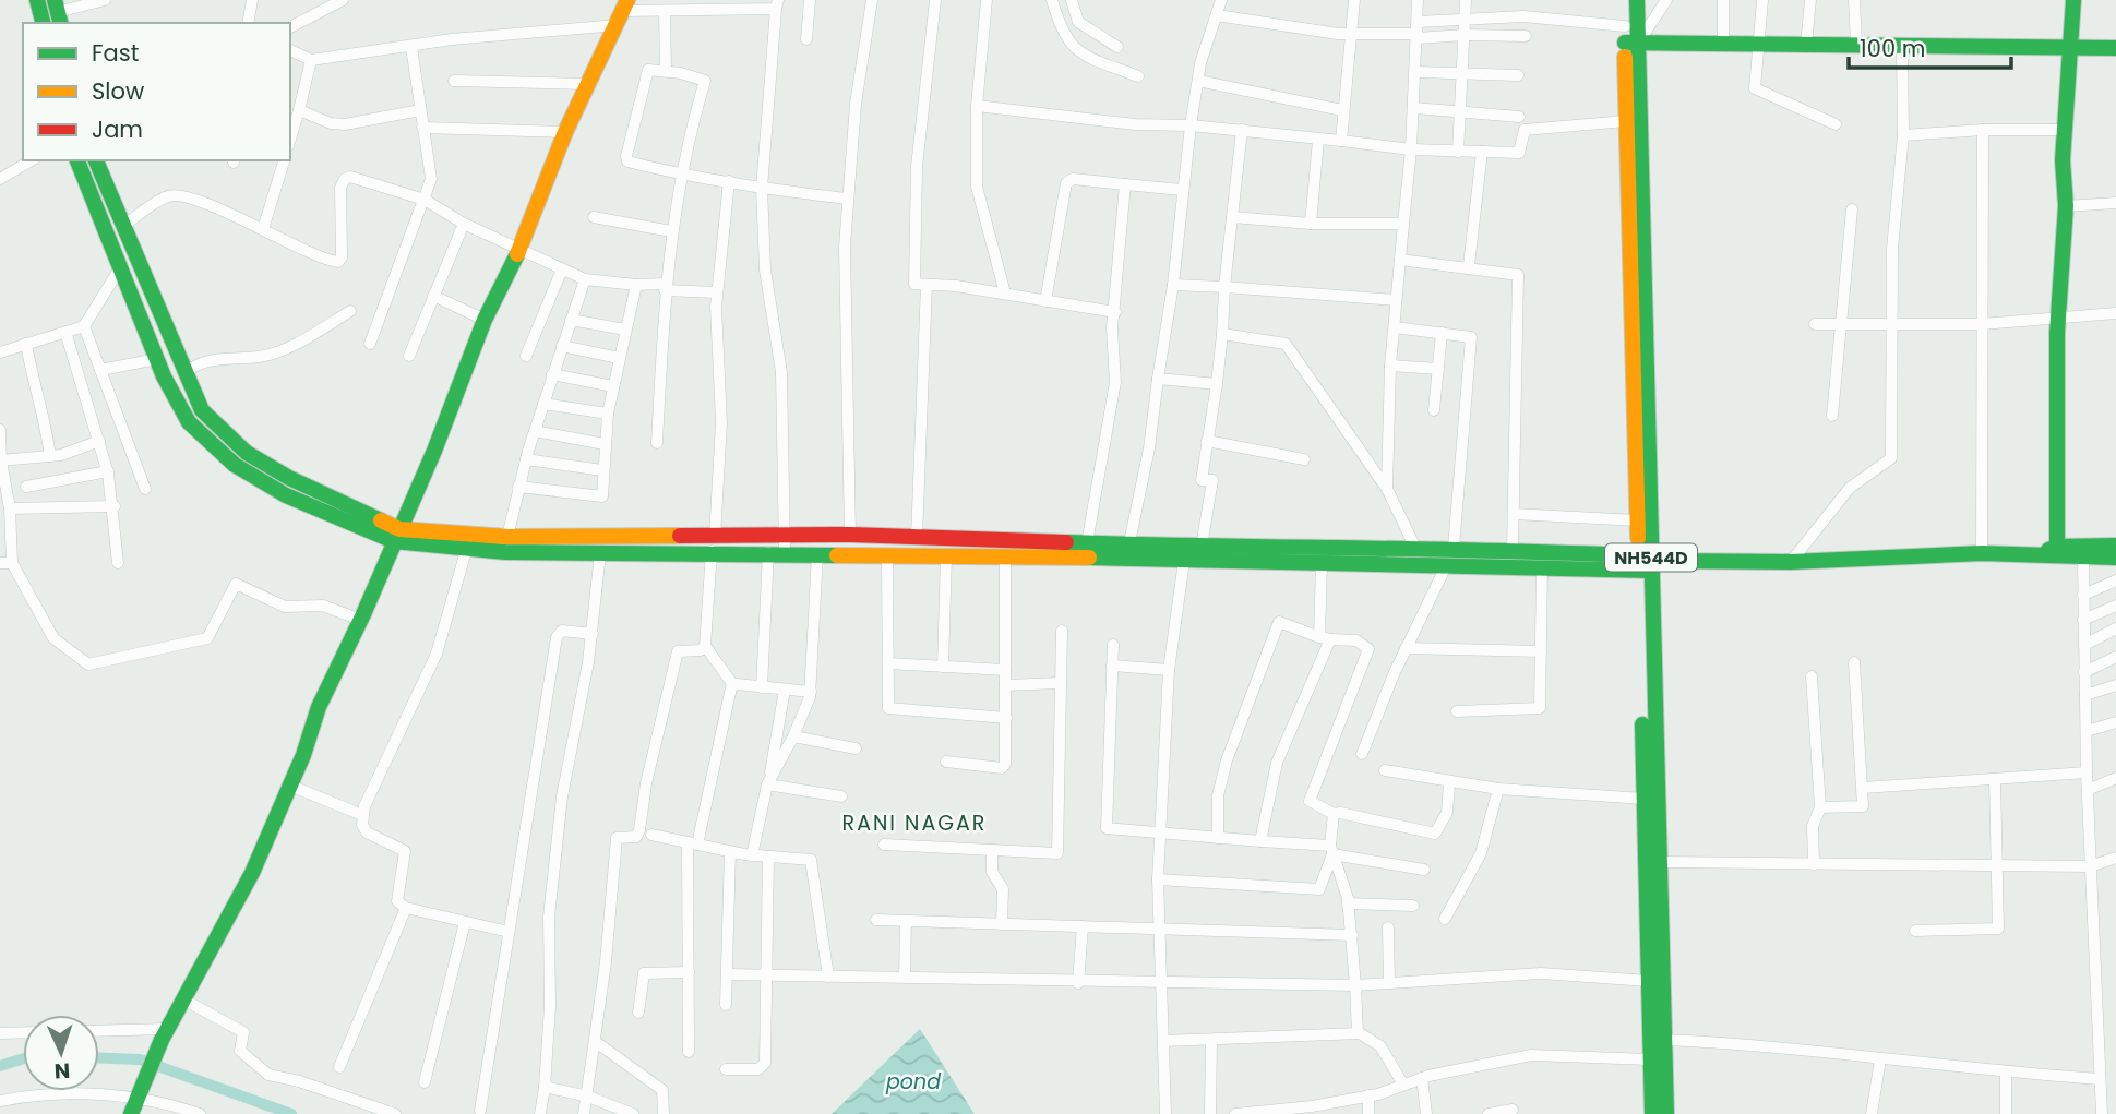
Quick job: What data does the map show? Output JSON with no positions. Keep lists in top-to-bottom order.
{
  "streets": {
    "main road": ["NH544D"]
  },
  "districts": ["RANI NAGAR"],
  "water": ["pond"],
  "legend": ["Fast", "Slow", "Jam"],
  "scale_bar": "100 m",
  "north": "bottom"
}
